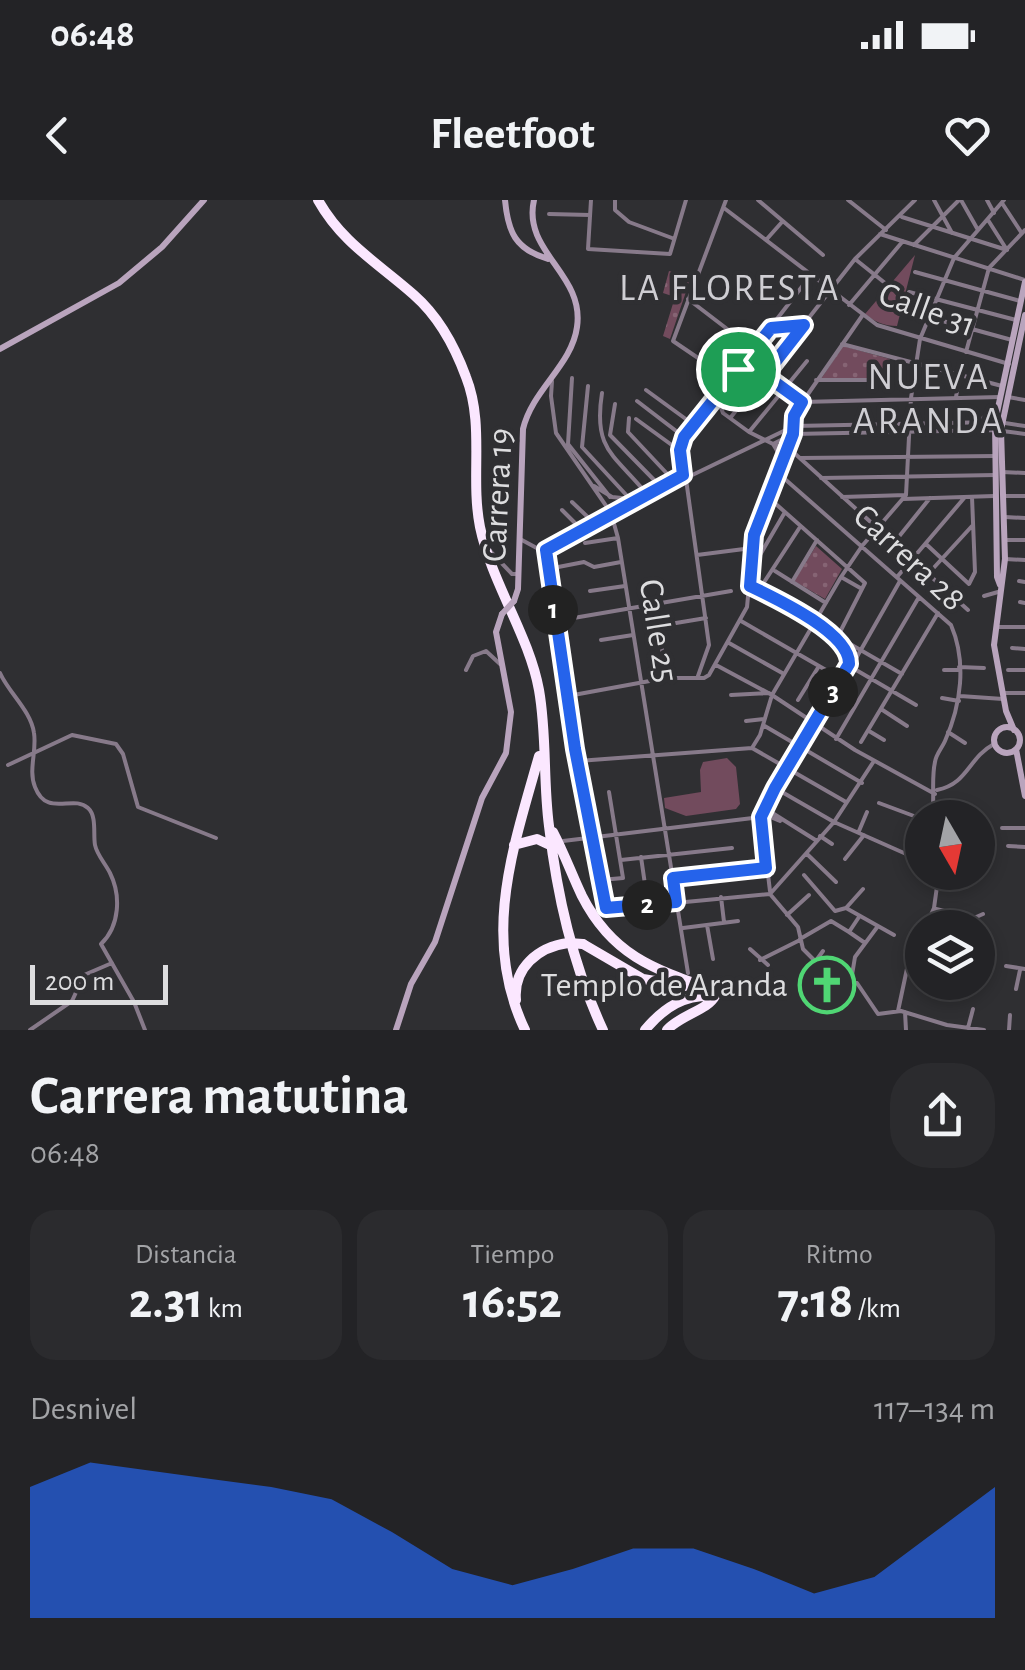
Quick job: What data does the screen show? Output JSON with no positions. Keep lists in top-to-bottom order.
{
  "streets": {
    "street": [
      "Calle 31",
      "Carrera 19",
      "Carrera 28",
      "Calle 25"
    ]
  },
  "districts": ["LA FLORESTA", "NUEVA ARANDA"],
  "places": {
    "church": ["Templo de Aranda"]
  },
  "scale_bar": "200 m",
  "north": "bottom",
  "page": {
    "status": "06:48",
    "header": "Fleetfoot",
    "pins": ["1", "3", "2"],
    "scale": "200 m",
    "heading": ["Carrera matutina", "06:48"],
    "stats": [
      ["Distancia", "2.31 km"],
      ["Tiempo", "16:52"],
      ["Ritmo", "7:18 /km"]
    ],
    "chart": ["Desnivel", "117–134 m"]
  }
}
